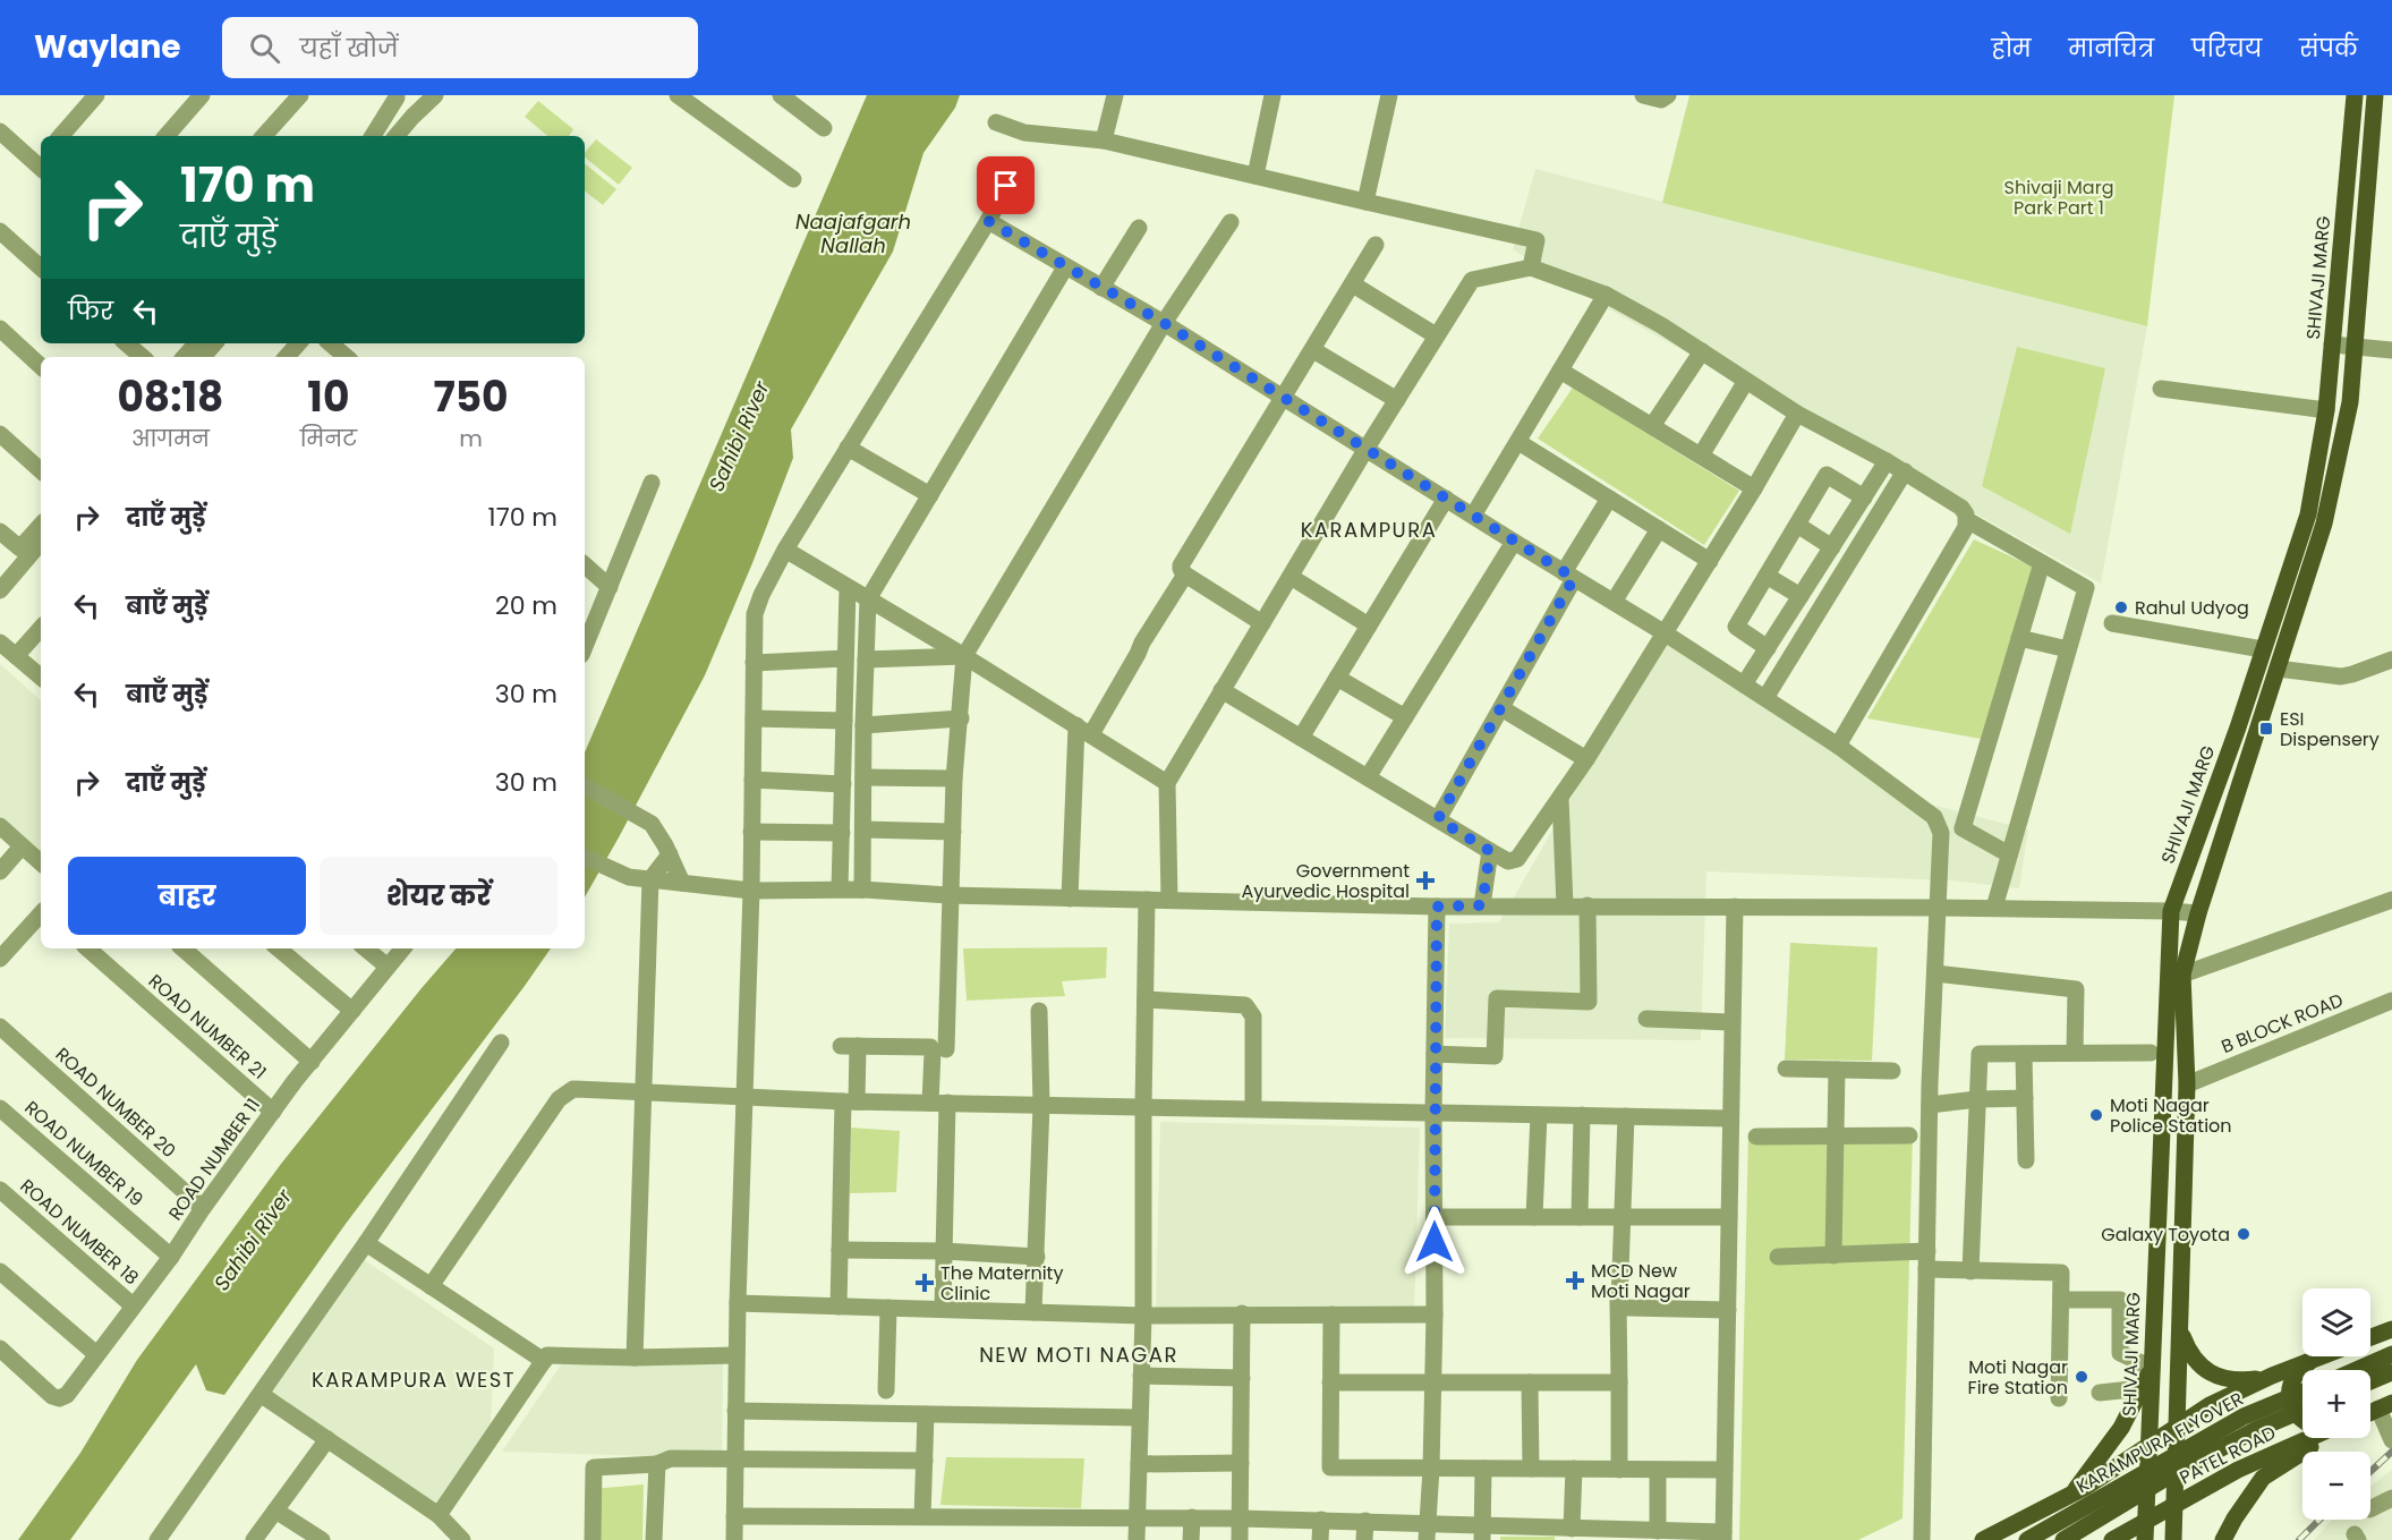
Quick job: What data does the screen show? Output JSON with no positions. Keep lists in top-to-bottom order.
{
  "streets": {
    "main road": ["SHIVAJI MARG", "KARAMPURA FLYOVER", "PATEL ROAD"],
    "street": [
      "B BLOCK ROAD",
      "ROAD NUMBER 21",
      "ROAD NUMBER 20",
      "ROAD NUMBER 19",
      "ROAD NUMBER 11",
      "ROAD NUMBER 18"
    ]
  },
  "crossings": [
    ["SHIVAJI MARG", "PATEL ROAD"],
    ["ROAD NUMBER 21", "ROAD NUMBER 11"],
    ["ROAD NUMBER 20", "ROAD NUMBER 11"],
    ["ROAD NUMBER 19", "ROAD NUMBER 11"],
    ["ROAD NUMBER 11", "ROAD NUMBER 18"]
  ],
  "districts": ["KARAMPURA", "NEW MOTI NAGAR", "KARAMPURA WEST"],
  "water": ["Naajafgarh Nallah", "Sahibi River"],
  "parks": ["Shivaji Marg Park Part 1"],
  "places": {
    "other": [
      "Rahul Udyog",
      "Moti Nagar Police Station",
      "Galaxy Toyota",
      "Moti Nagar Fire Station"
    ],
    "transit": ["ESI Dispensery"],
    "health": ["Government Ayurvedic Hospital", "MCD New Moti Nagar", "The Maternity Clinic"]
  },
  "page": {
    "header": "Waylane",
    "search": "यहाँ खोजें",
    "nav": [
      "होम",
      "मानचित्र",
      "परिचय",
      "संपर्क"
    ],
    "turn": ["170 m", "दाएँ मुड़ें"],
    "then": "फिर",
    "eta": [
      "08:18",
      "आगमन",
      "10",
      "मिनट",
      "750",
      "m"
    ],
    "list": [
      {
        "name": "दाएँ मुड़ें",
        "value": "170 m"
      },
      {
        "name": "बाएँ मुड़ें",
        "value": "20 m"
      },
      {
        "name": "बाएँ मुड़ें",
        "value": "30 m"
      },
      {
        "name": "दाएँ मुड़ें",
        "value": "30 m"
      }
    ],
    "buttons": ["बाहर", "शेयर करें"],
    "map_buttons": ["+", "−"]
  }
}
